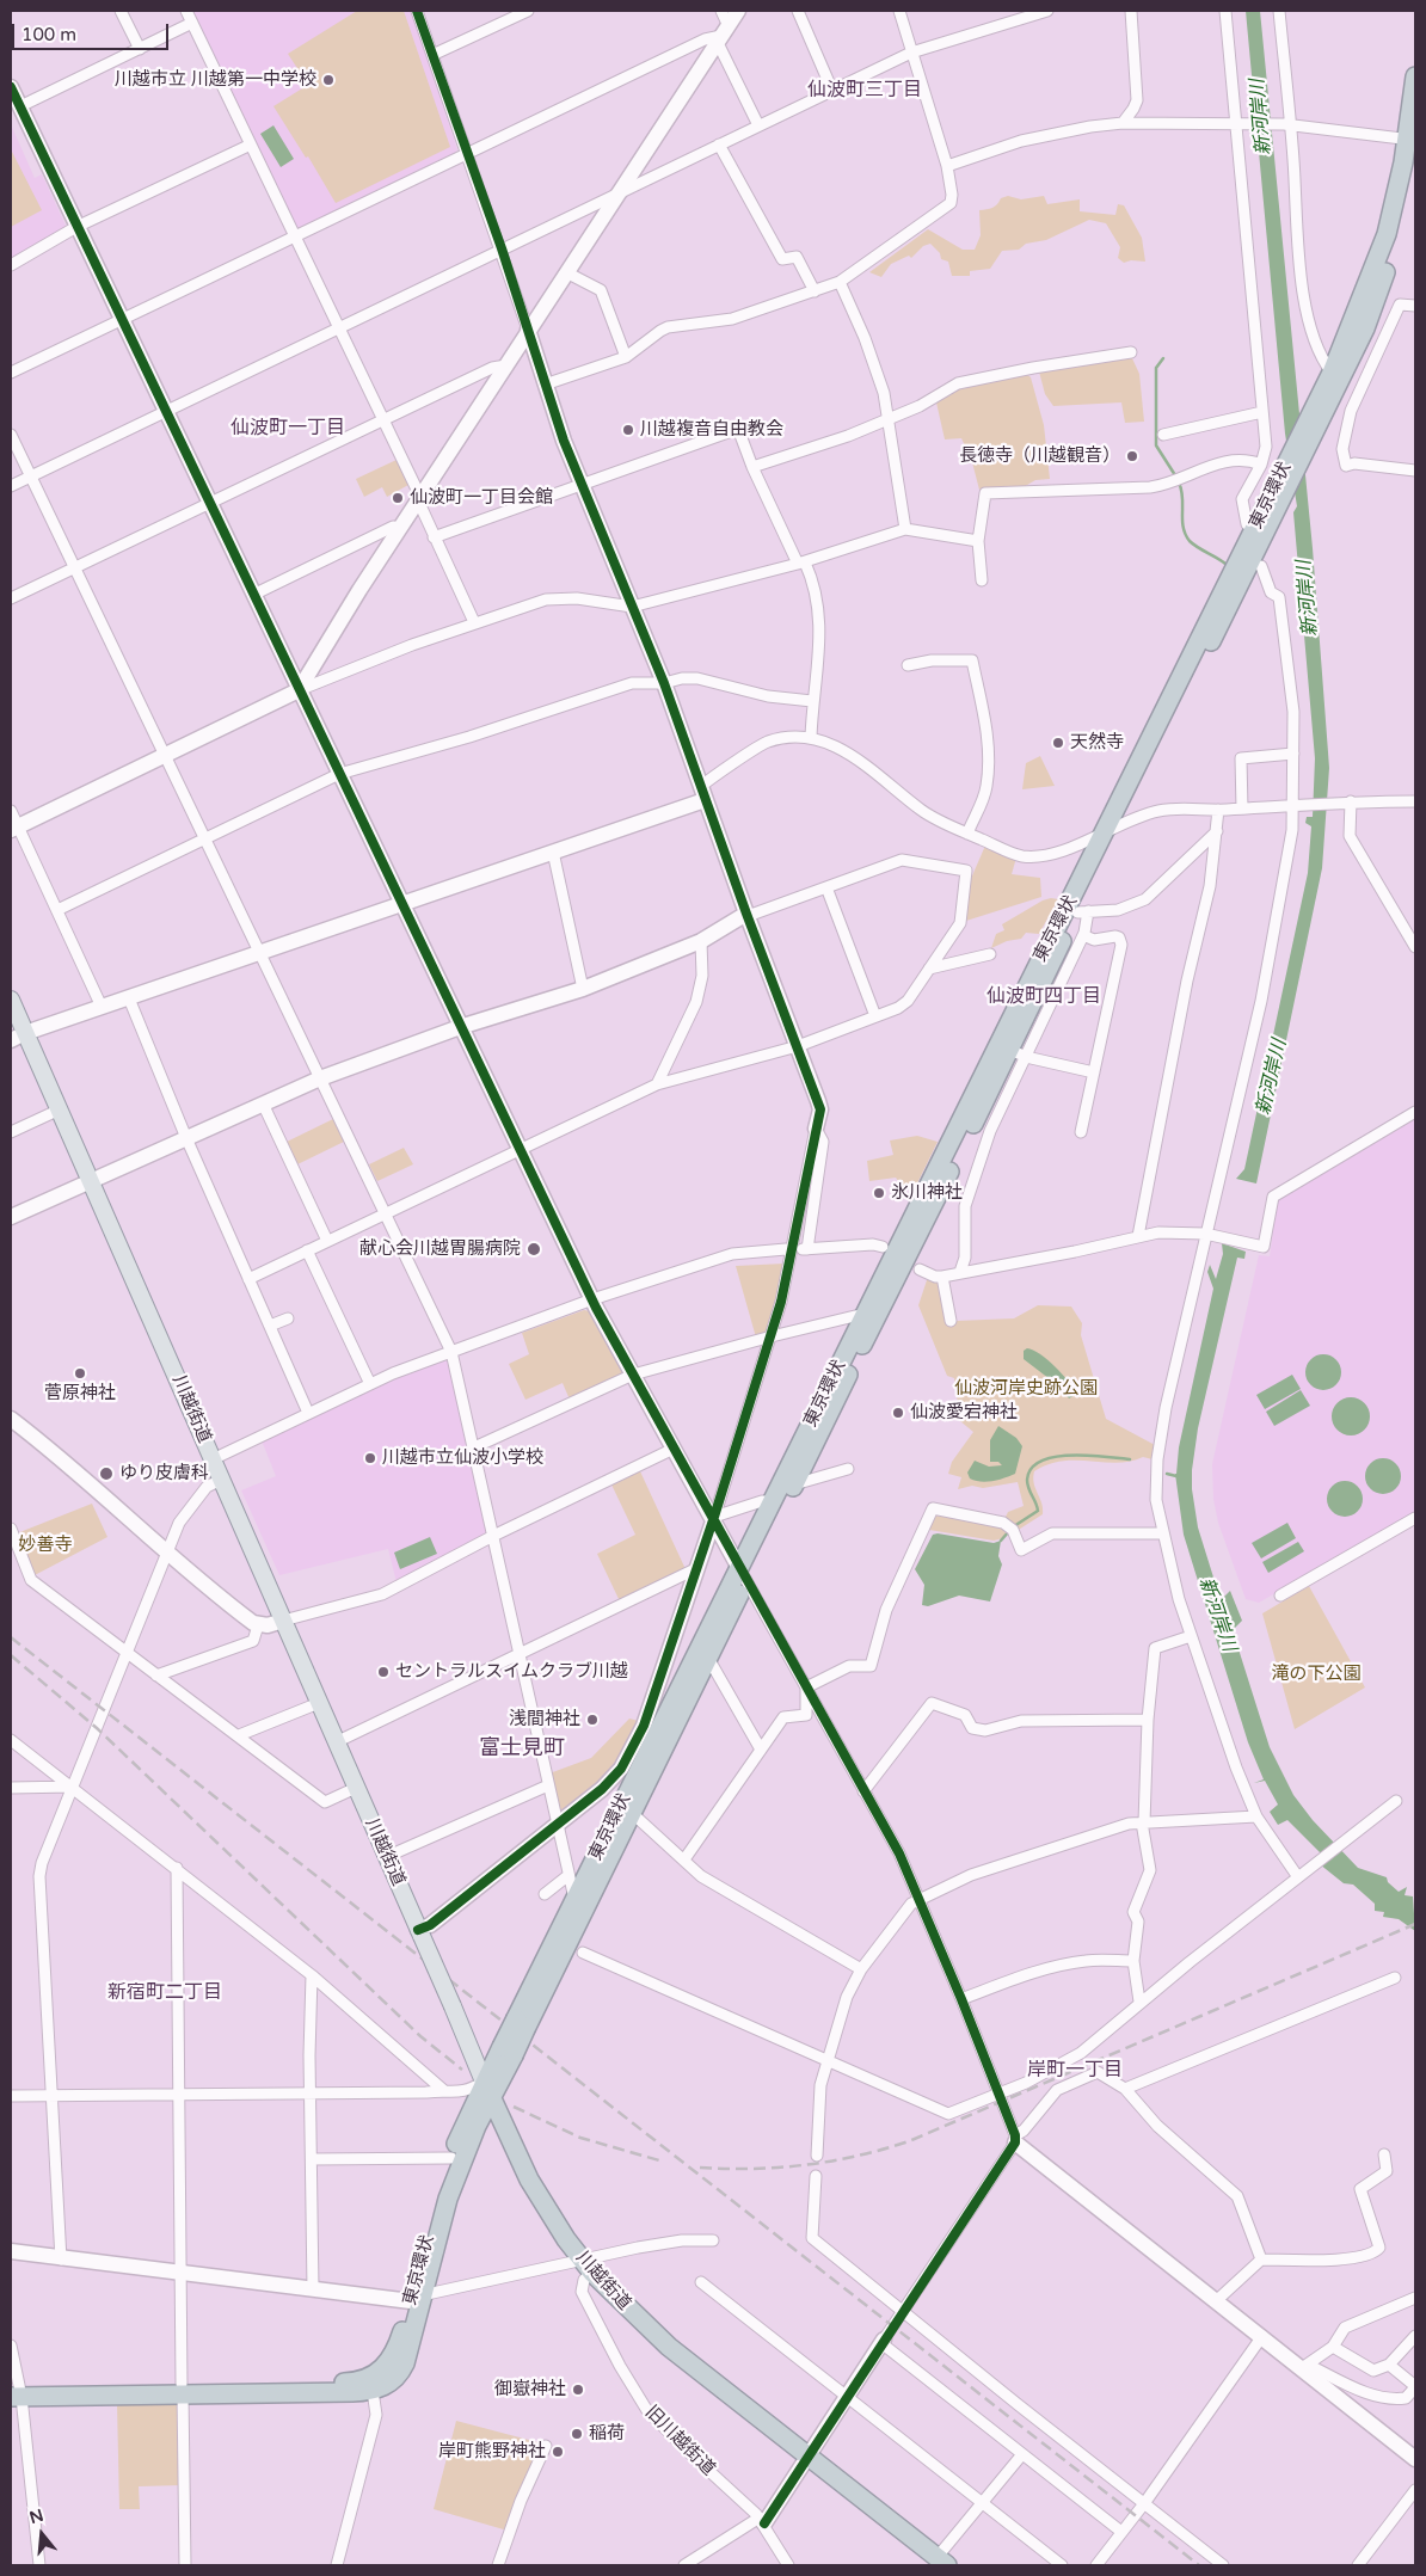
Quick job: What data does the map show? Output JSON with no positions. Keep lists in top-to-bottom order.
{
  "streets": {
    "highway": ["東京環状", "川越街道"],
    "street": ["旧川越街道"]
  },
  "crossings": [
    ["東京環状", "川越街道"],
    ["川越街道", "旧川越街道"]
  ],
  "districts": [
    "仙波町三丁目",
    "仙波町一丁目",
    "仙波町四丁目",
    "富士見町",
    "新宿町二丁目",
    "岸町一丁目"
  ],
  "water": ["新河岸川"],
  "parks": ["仙波河岸史跡公園", "妙善寺", "滝の下公園"],
  "places": [
    "川越市立 川越第一中学校",
    "川越複音自由教会",
    "長徳寺（川越観音）",
    "仙波町一丁目会館",
    "天然寺",
    "氷川神社",
    "献心会川越胃腸病院",
    "菅原神社",
    "仙波愛宕神社",
    "川越市立仙波小学校",
    "ゆり皮膚科",
    "セントラルスイムクラブ川越",
    "浅間神社",
    "御嶽神社",
    "稲荷",
    "岸町熊野神社"
  ],
  "scale_bar": "100 m",
  "north": "top"
}
